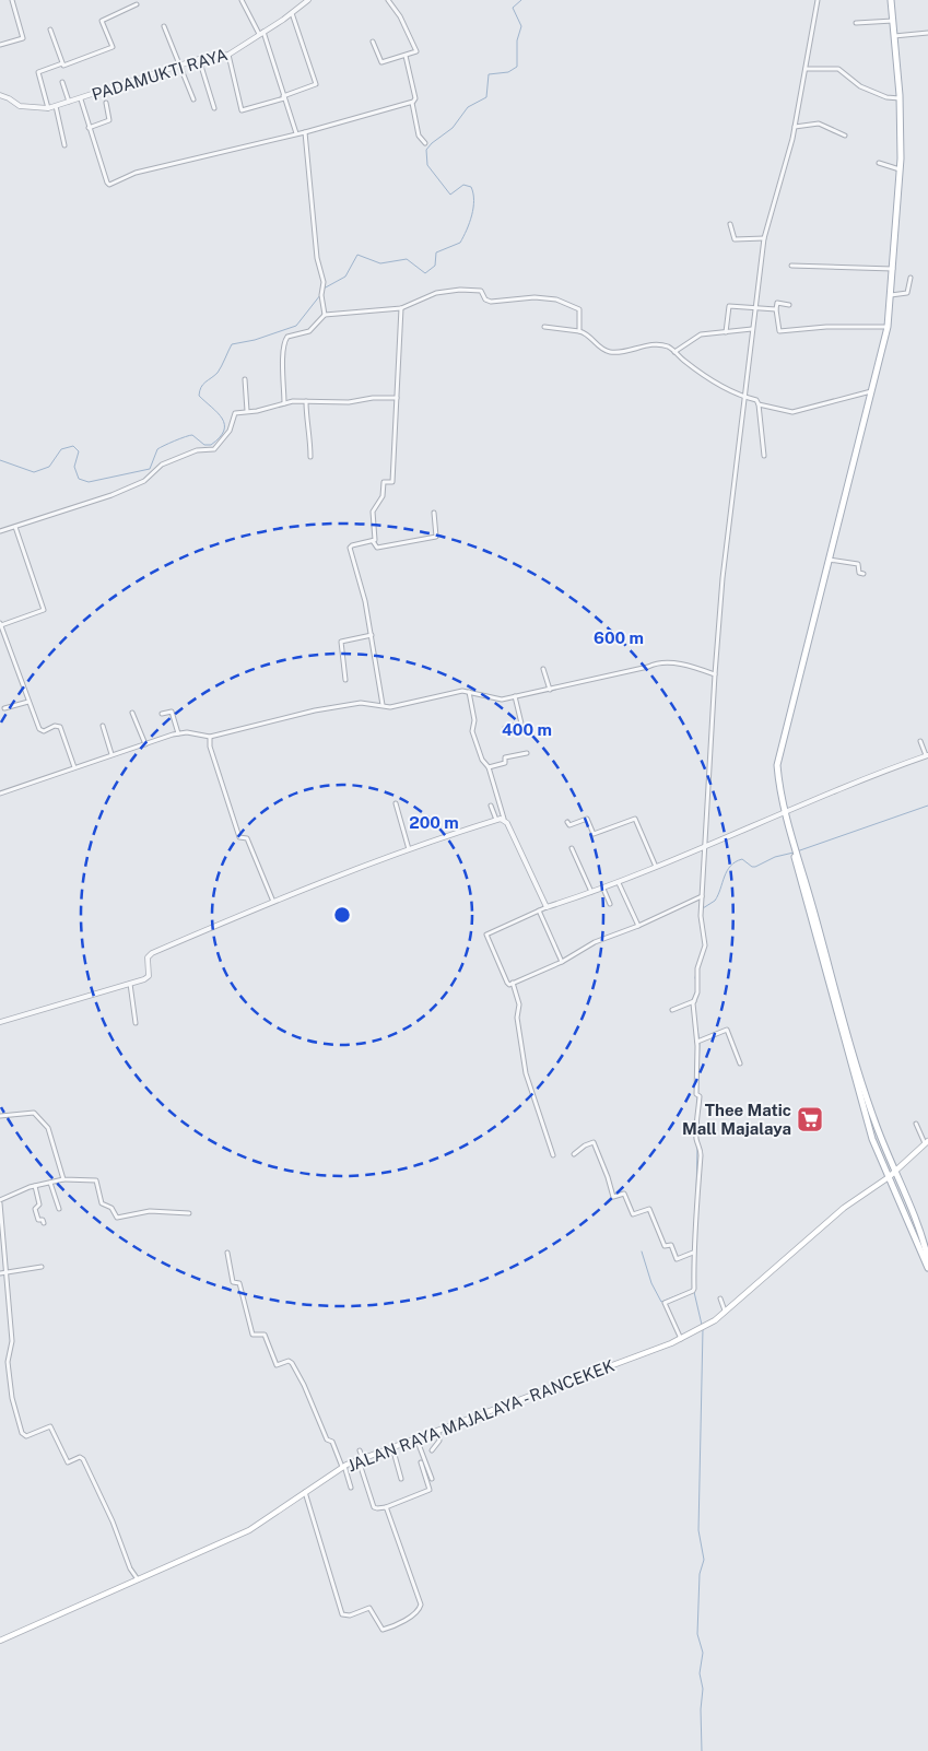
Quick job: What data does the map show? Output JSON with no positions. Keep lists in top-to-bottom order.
{
  "streets": {
    "main road": ["JALAN RAYA MAJALAYA - RANCEKEK"],
    "street": ["PADAMUKTI RAYA"]
  },
  "places": {
    "supermarket": ["Thee Matic Mall Majalaya"]
  },
  "rings": ["600 m", "400 m", "200 m"]
}
